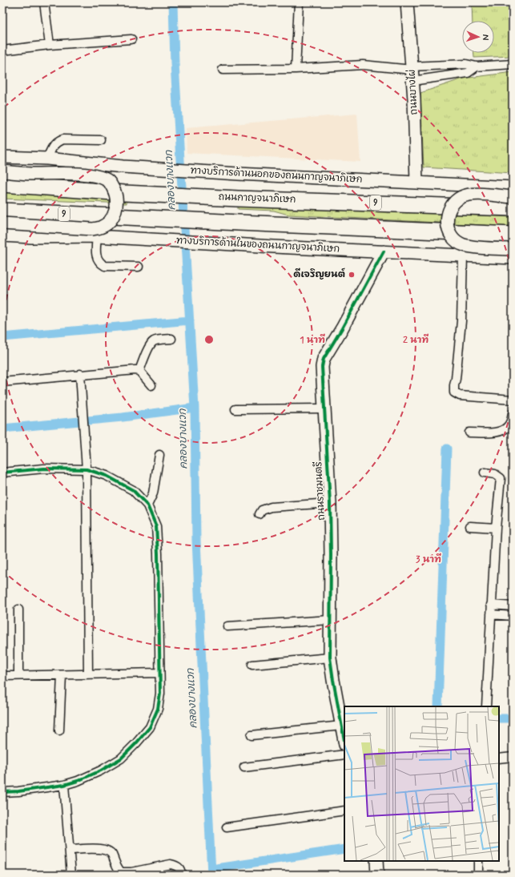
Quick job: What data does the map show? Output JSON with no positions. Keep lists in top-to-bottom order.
{
  "streets": {
    "highway": ["ถนนกาญจนาภิเษก", "9"],
    "main road": [
      "ถนนบางไผ่",
      "ทางบริการด้านนอกของถนนกาญจนาภิเษก",
      "ทางบริการด้านในของถนนกาญจนาภิเษก",
      "ถนนราชมนตรี"
    ]
  },
  "crossings": [
    ["ถนนบางไผ่", "ทางบริการด้านนอกของถนนกาญจนาภิเษก"],
    ["ทางบริการด้านในของถนนกาญจนาภิเษก", "ถนนราชมนตรี"]
  ],
  "water": ["คลองบางแวก"],
  "places": ["ดีเจริญยนต์"],
  "north": "right",
  "rings": ["1 นาที", "2 นาที", "3 นาที"]
}
